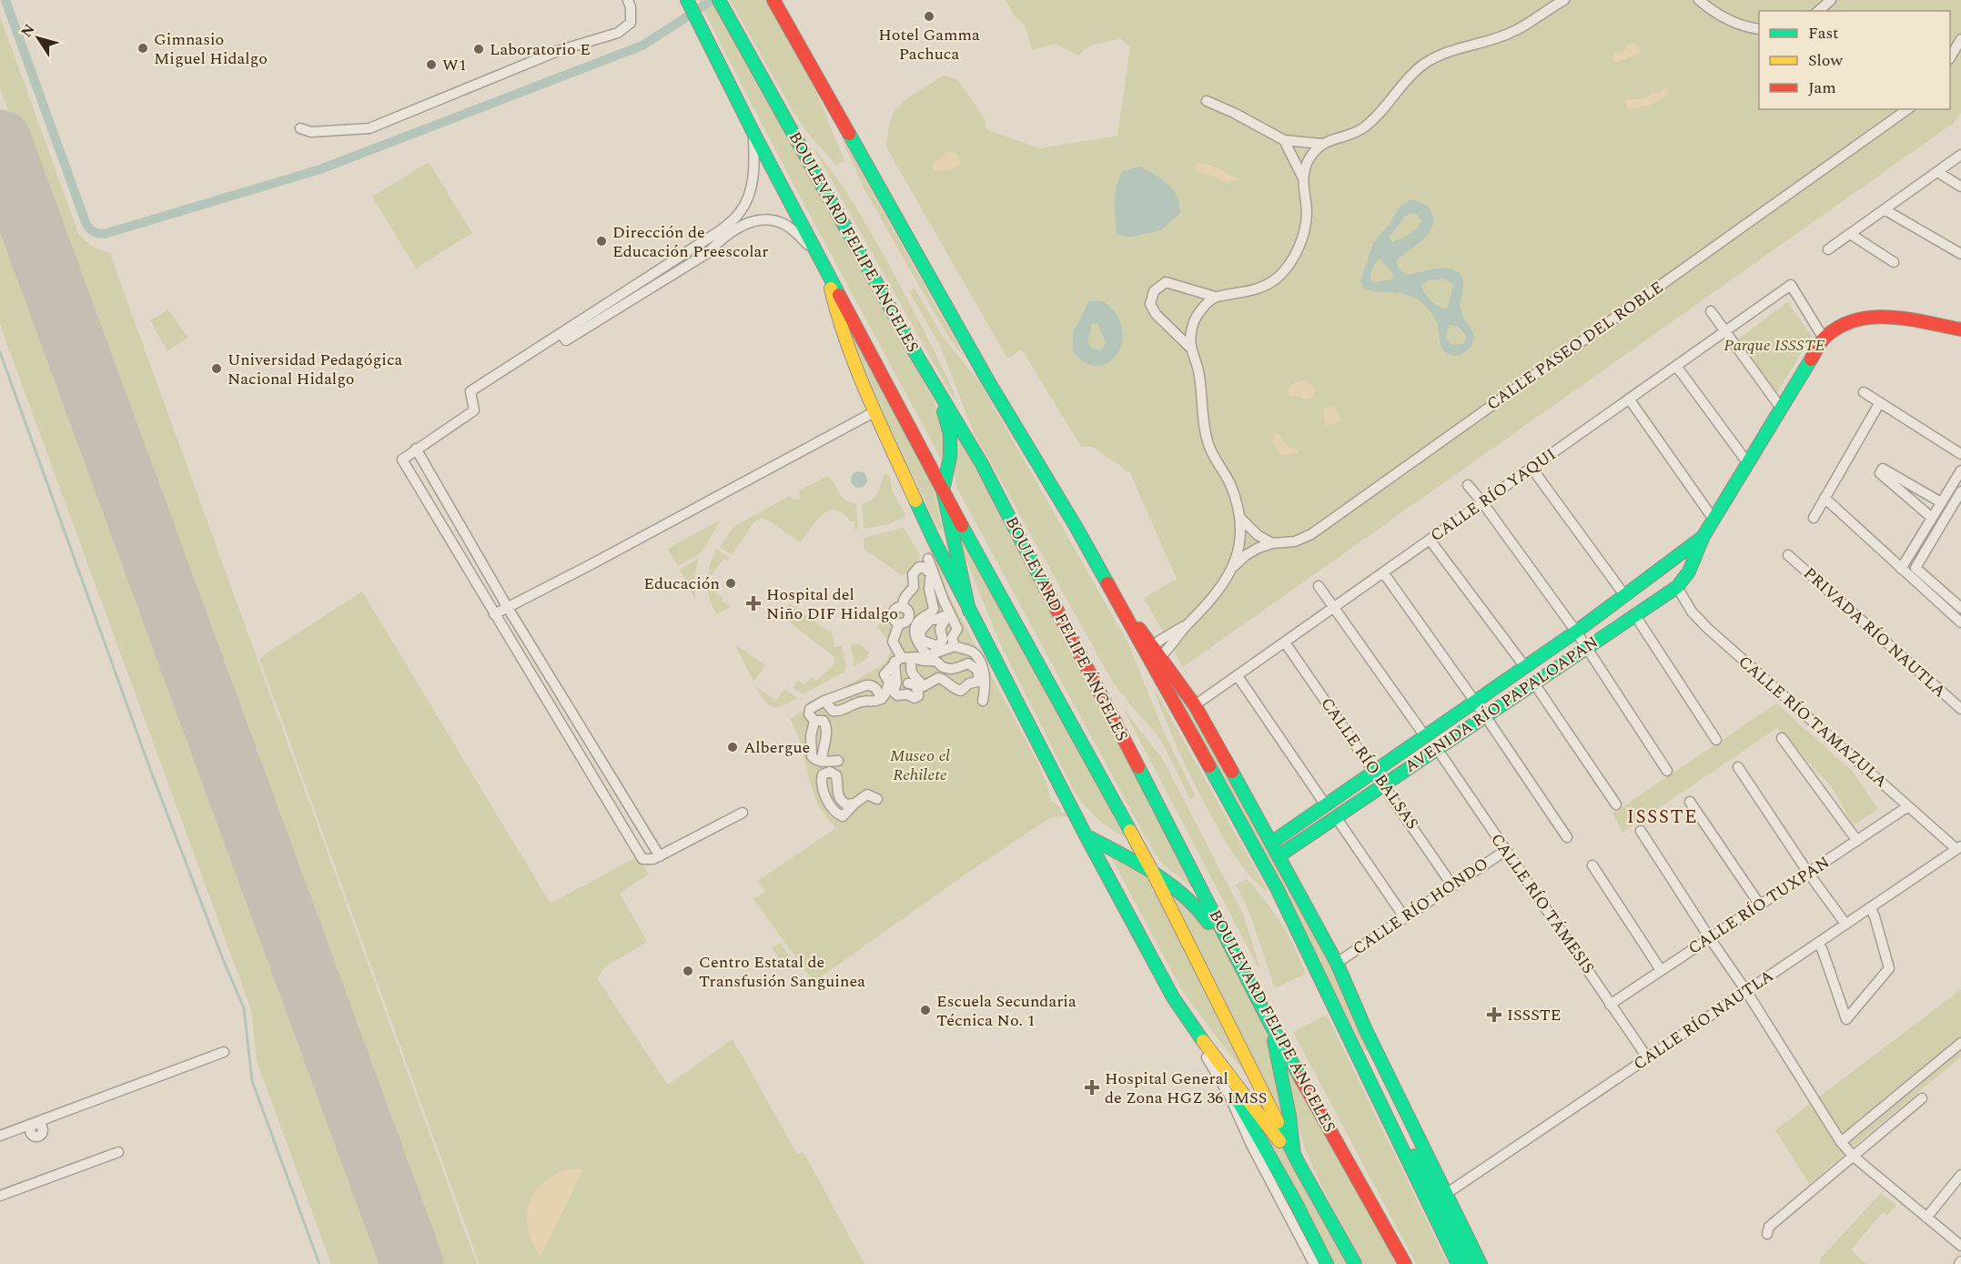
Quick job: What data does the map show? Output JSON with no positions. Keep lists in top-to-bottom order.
{
  "streets": {
    "main road": ["BOULEVARD FELIPE ÁNGELES", "AVENIDA RÍO PAPALOAPAN"],
    "street": [
      "CALLE PASEO DEL ROBLE",
      "CALLE RÍO YAQUI",
      "PRIVADA RÍO NAUTLA",
      "CALLE RÍO TAMAZULA",
      "CALLE RÍO BALSAS",
      "CALLE RÍO TÁMESIS",
      "CALLE RÍO TUXPAN",
      "CALLE RÍO HONDO",
      "CALLE RÍO NAUTLA"
    ]
  },
  "crossings": [
    ["CALLE RÍO YAQUI", "AVENIDA RÍO PAPALOAPAN"],
    ["CALLE RÍO YAQUI", "CALLE RÍO BALSAS"],
    ["AVENIDA RÍO PAPALOAPAN", "CALLE RÍO TAMAZULA"],
    ["AVENIDA RÍO PAPALOAPAN", "CALLE RÍO BALSAS"],
    ["AVENIDA RÍO PAPALOAPAN", "CALLE RÍO TÁMESIS"],
    ["CALLE RÍO TAMAZULA", "CALLE RÍO TUXPAN"],
    ["CALLE RÍO TAMAZULA", "CALLE RÍO NAUTLA"],
    ["CALLE RÍO BALSAS", "CALLE RÍO HONDO"],
    ["CALLE RÍO TÁMESIS", "CALLE RÍO TUXPAN"],
    ["CALLE RÍO TÁMESIS", "CALLE RÍO HONDO"],
    ["CALLE RÍO TÁMESIS", "CALLE RÍO NAUTLA"]
  ],
  "districts": ["ISSSTE"],
  "parks": ["Parque ISSSTE", "Museo el Rehilete"],
  "places": {
    "other": [
      "Hotel Gamma Pachuca",
      "Gimnasio Miguel Hidalgo",
      "Laboratorio E",
      "W1",
      "Dirección de Educación Preescolar",
      "Universidad Pedagógica Nacional Hidalgo",
      "Educación",
      "Albergue",
      "Centro Estatal de Transfusión Sanguinea",
      "Escuela Secundaria Técnica No. 1"
    ],
    "health": ["Hospital del Niño DIF Hidalgo", "ISSSTE", "Hospital General de Zona HGZ 36 IMSS"]
  },
  "legend": ["Fast", "Slow", "Jam"],
  "north": "top left"
}
